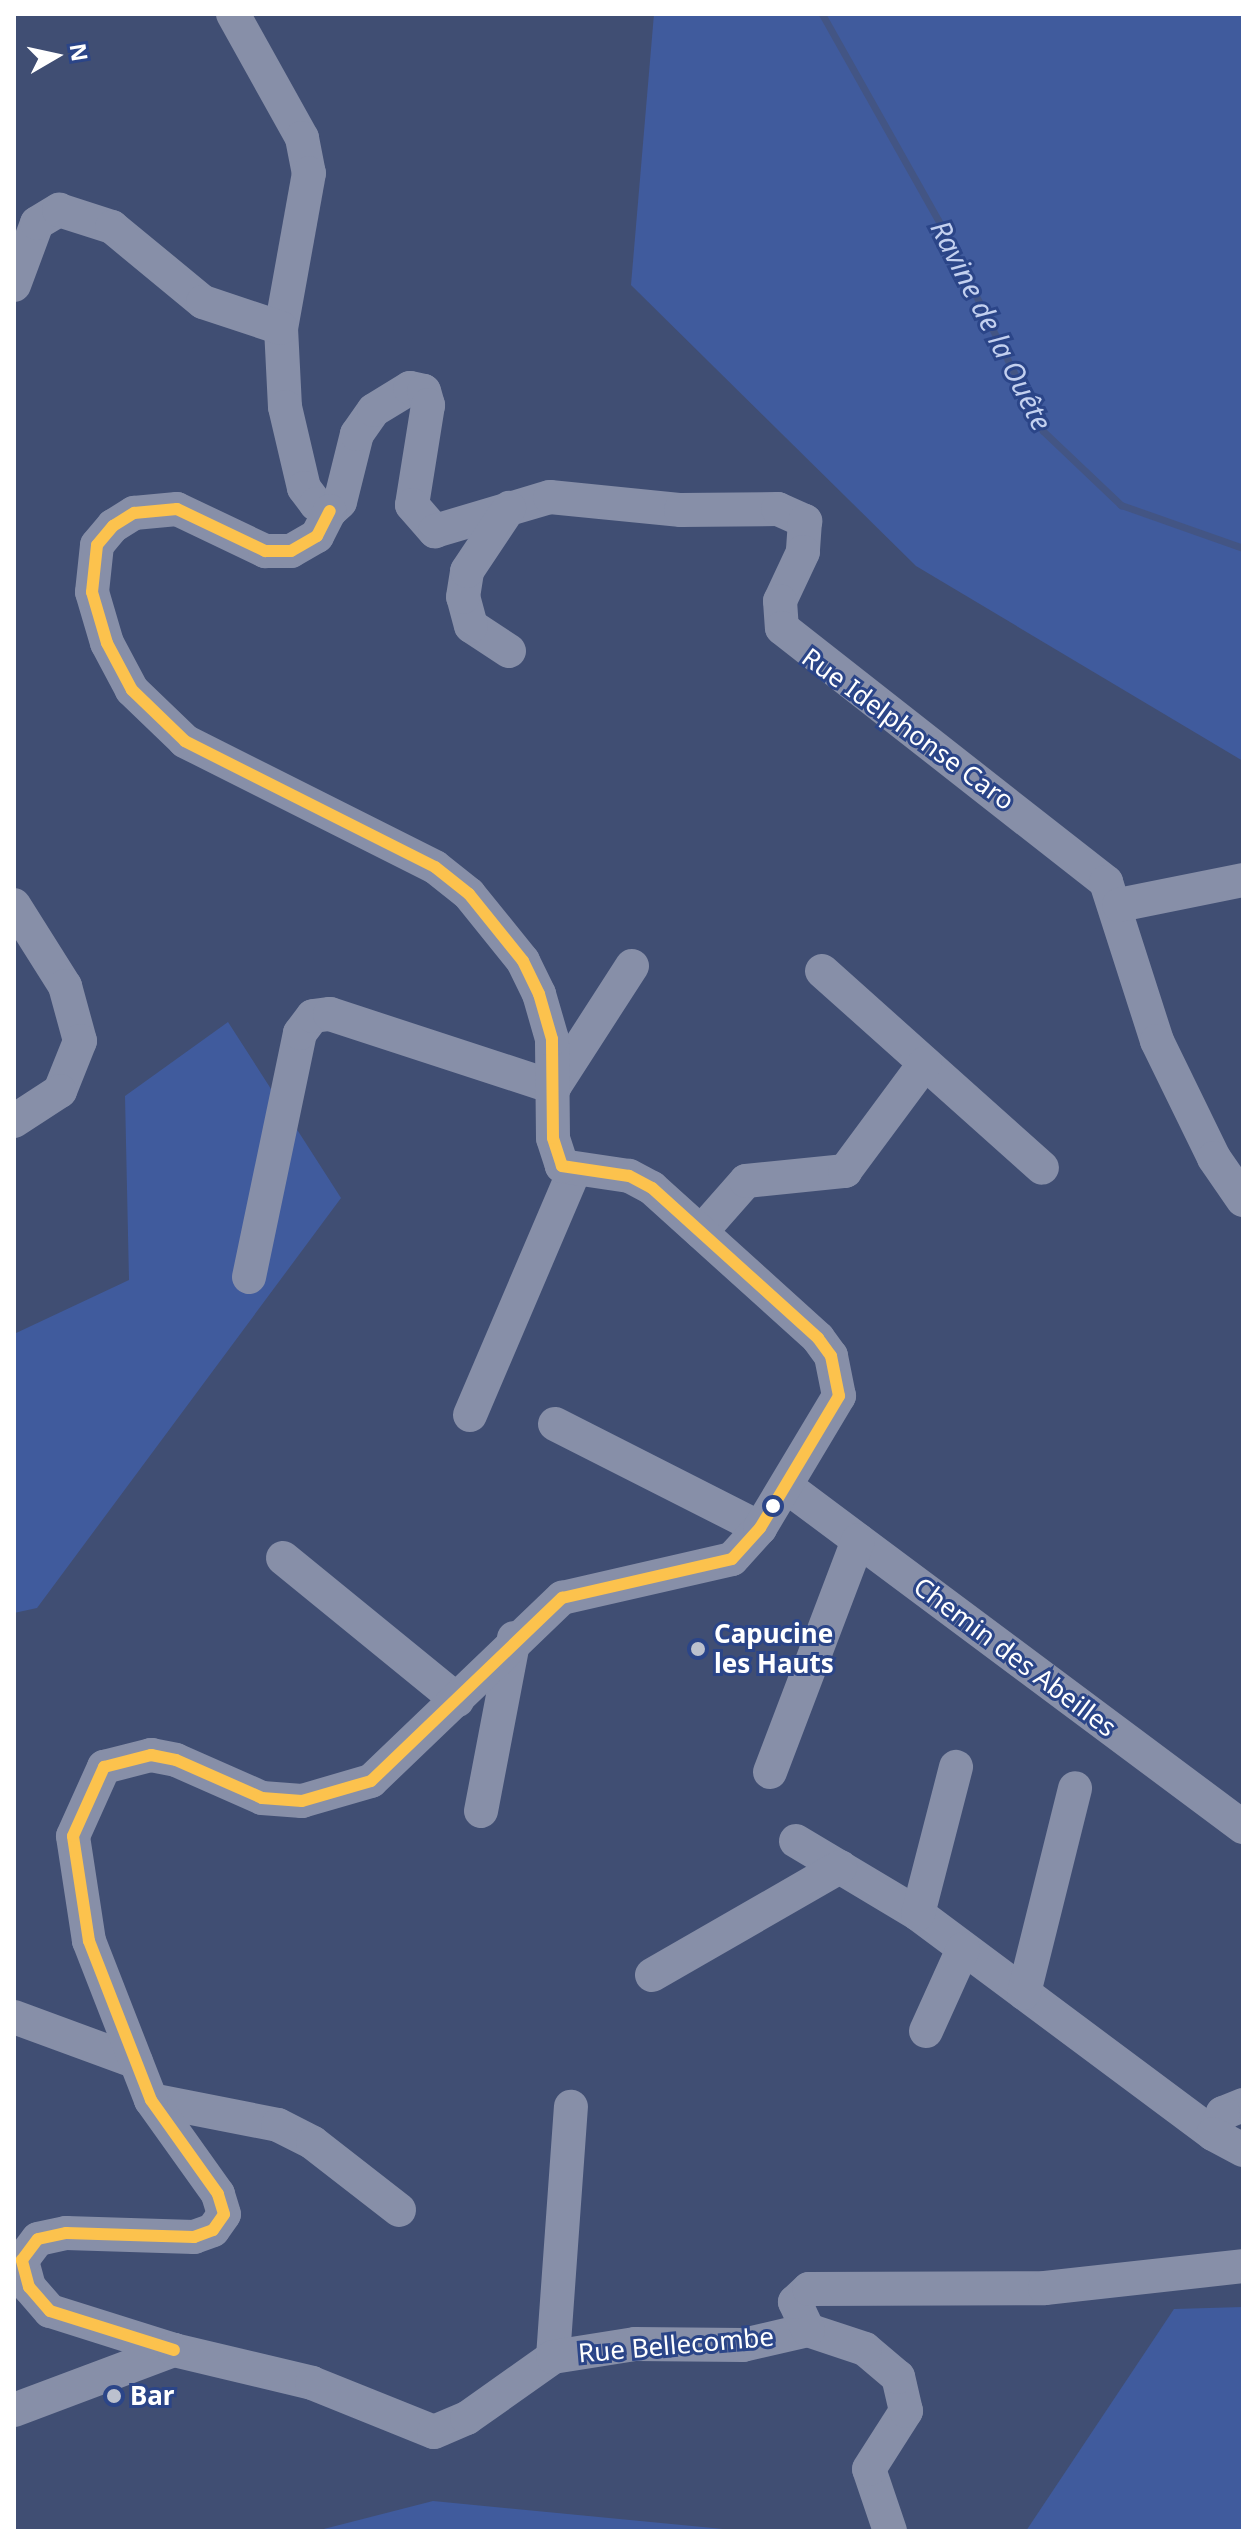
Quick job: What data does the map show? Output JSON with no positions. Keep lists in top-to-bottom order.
{
  "streets": {
    "street": ["Rue Idelphonse Caro", "Chemin des Abeilles", "Rue Bellecombe"]
  },
  "water": ["Ravine de la Ouête"],
  "places": ["Capucine les Hauts", "Bar"],
  "north": "right"
}
